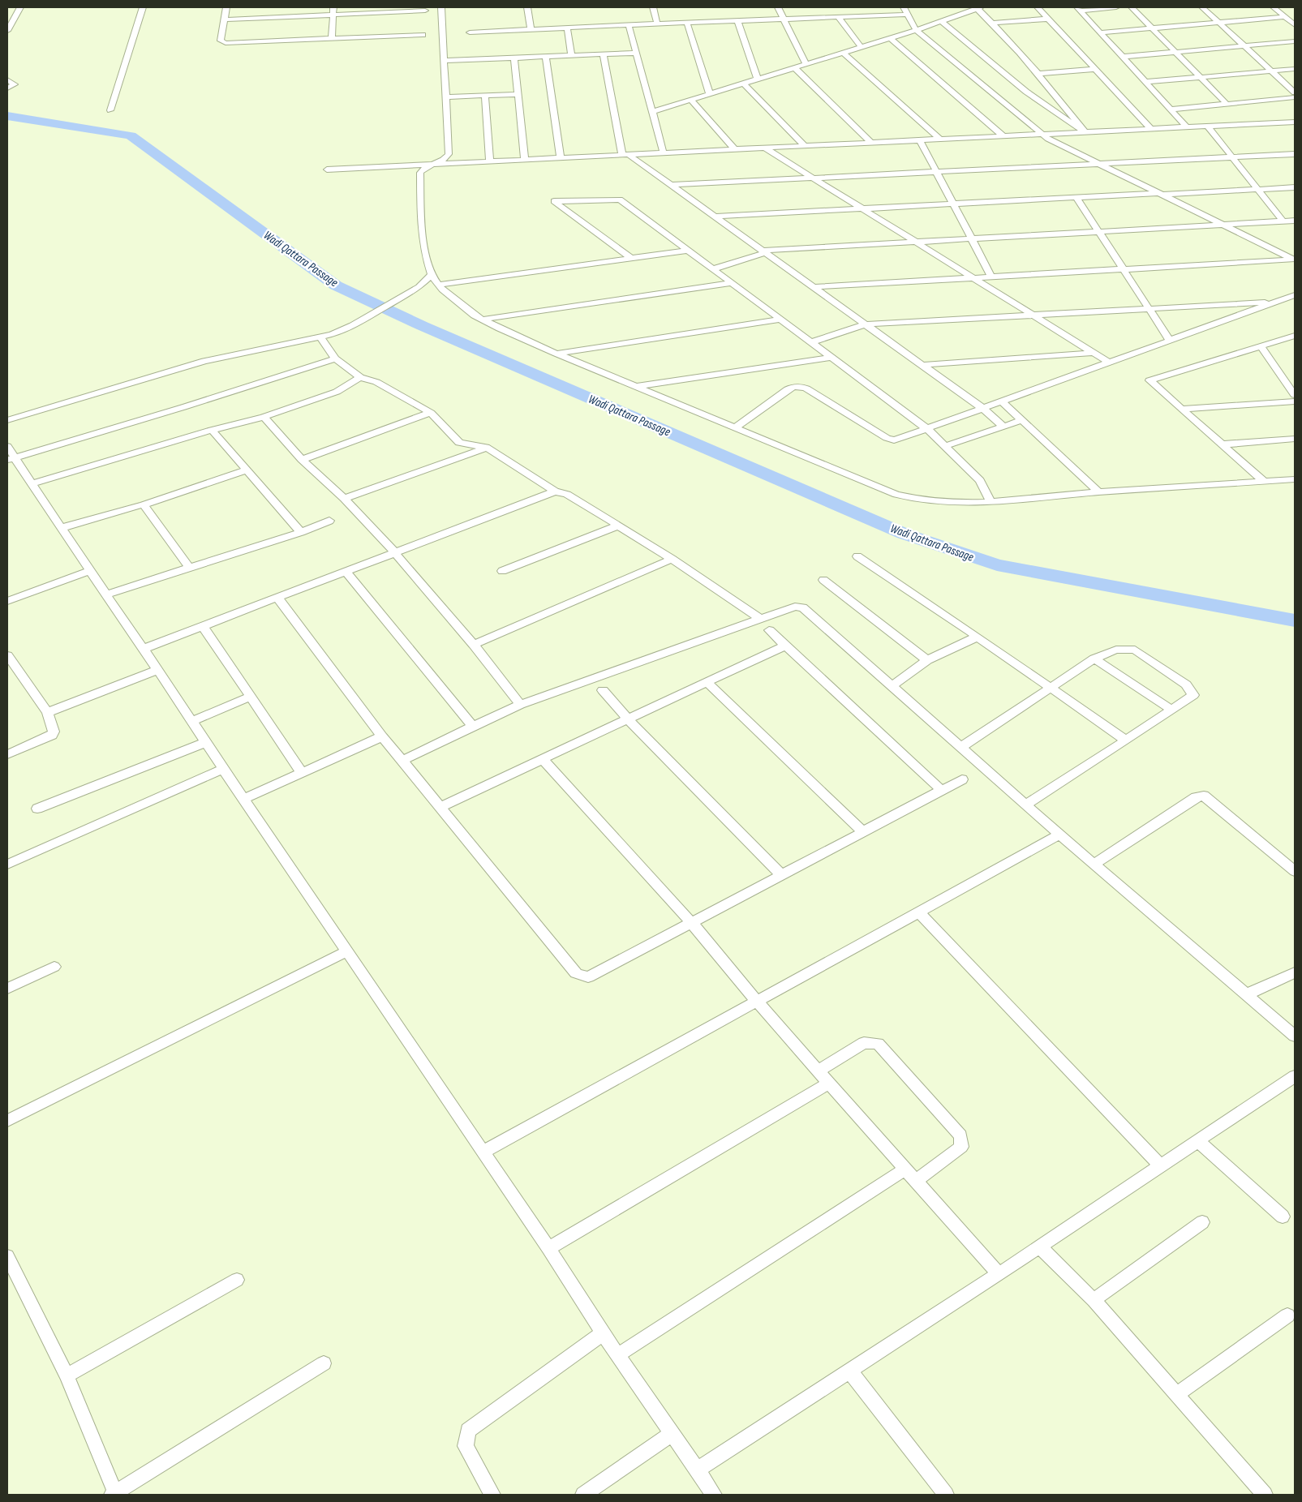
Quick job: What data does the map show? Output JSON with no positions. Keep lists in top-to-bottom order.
{
  "water": ["Wadi Qattara Passage"]
}
